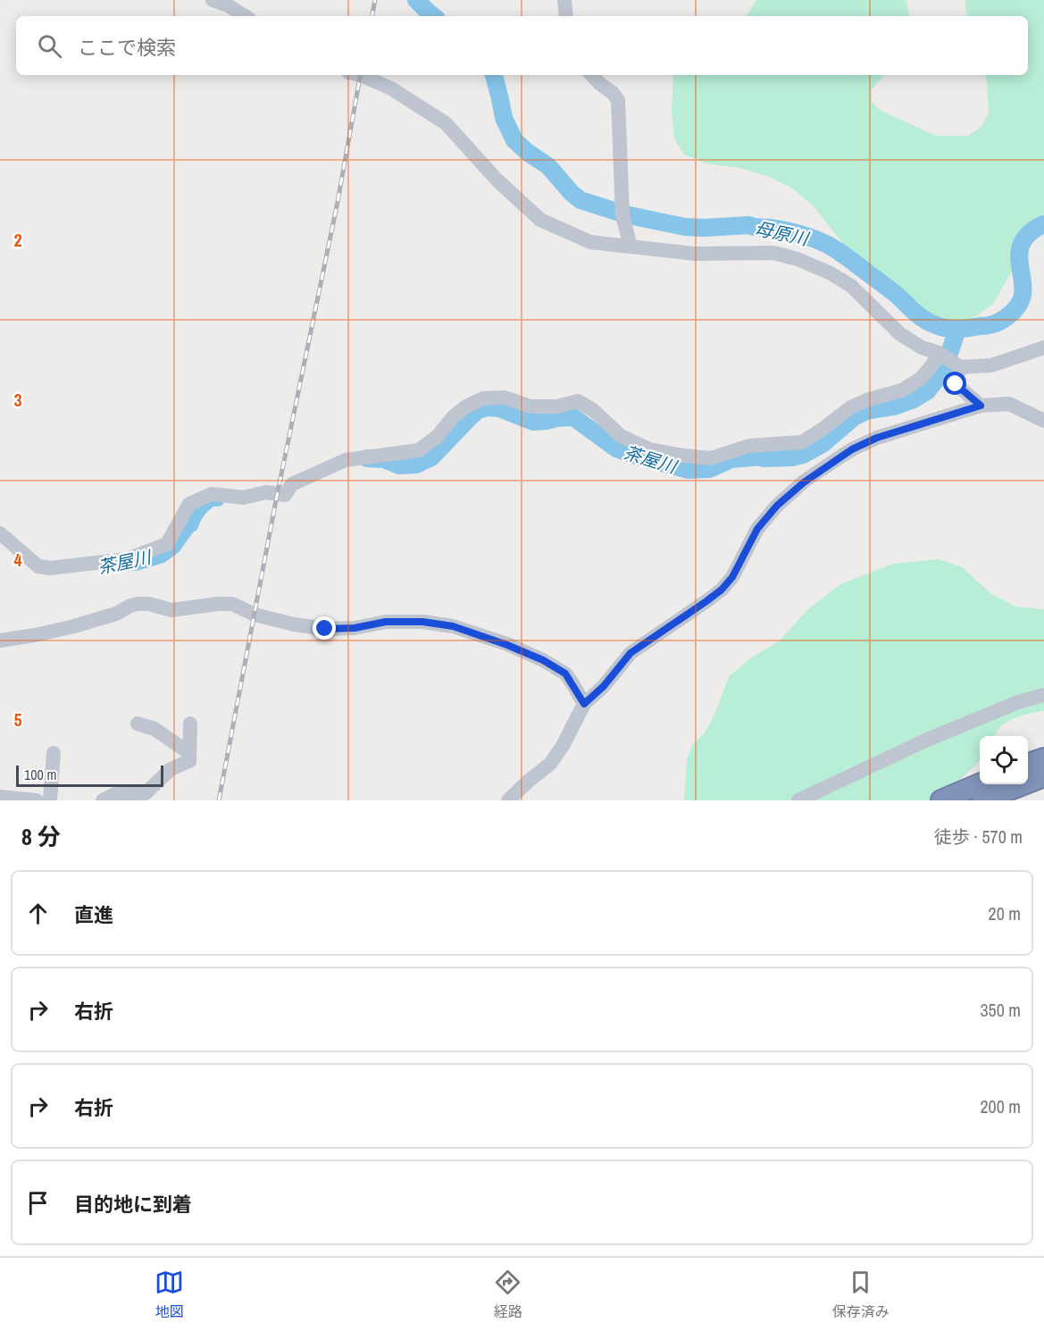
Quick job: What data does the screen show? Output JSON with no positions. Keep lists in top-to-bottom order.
{
  "water": ["母原川", "茶屋川"],
  "scale_bar": "100 m",
  "page": {
    "search": "ここで検索",
    "scale": "100 m",
    "heading": ["8 分", "徒歩 · 570 m"],
    "list": [
      ["直進", "20 m"],
      ["右折", "350 m"],
      ["右折", "200 m"],
      "目的地に到着"
    ],
    "nav": ["地図", "経路", "保存済み"]
  },
  "grid": {
    "rows": [
      "2",
      "3",
      "4",
      "5"
    ]
  }
}
